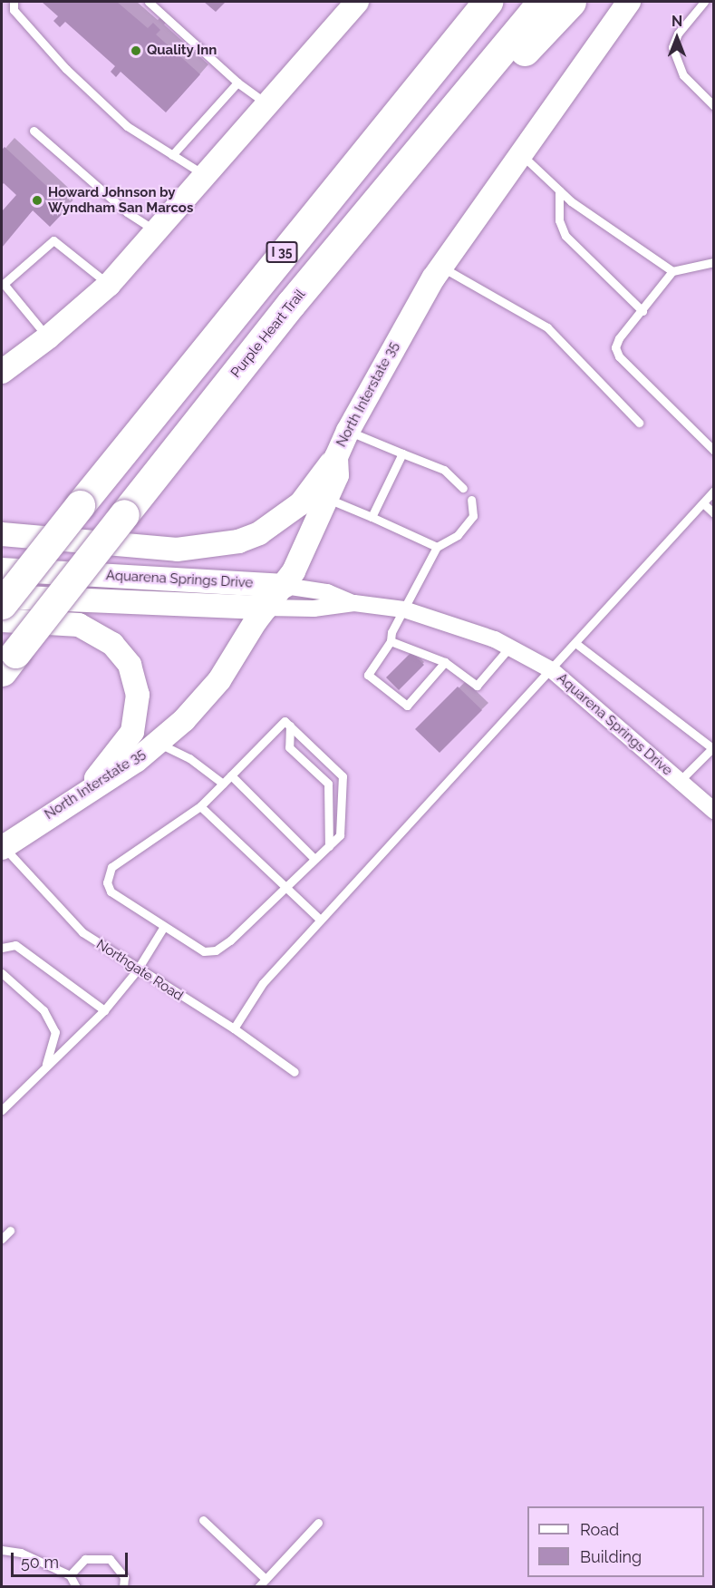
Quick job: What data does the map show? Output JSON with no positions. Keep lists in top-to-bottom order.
{
  "streets": {
    "highway": ["I 35", "Purple Heart Trail"],
    "main road": ["North Interstate 35", "Aquarena Springs Drive"],
    "lane": ["Northgate Road"]
  },
  "crossings": [
    ["North Interstate 35", "Aquarena Springs Drive"],
    ["North Interstate 35", "Northgate Road"]
  ],
  "places": ["Quality Inn", "Howard Johnson by Wyndham San Marcos"],
  "legend": ["Road", "Building"],
  "scale_bar": "50 m",
  "north": "top"
}
